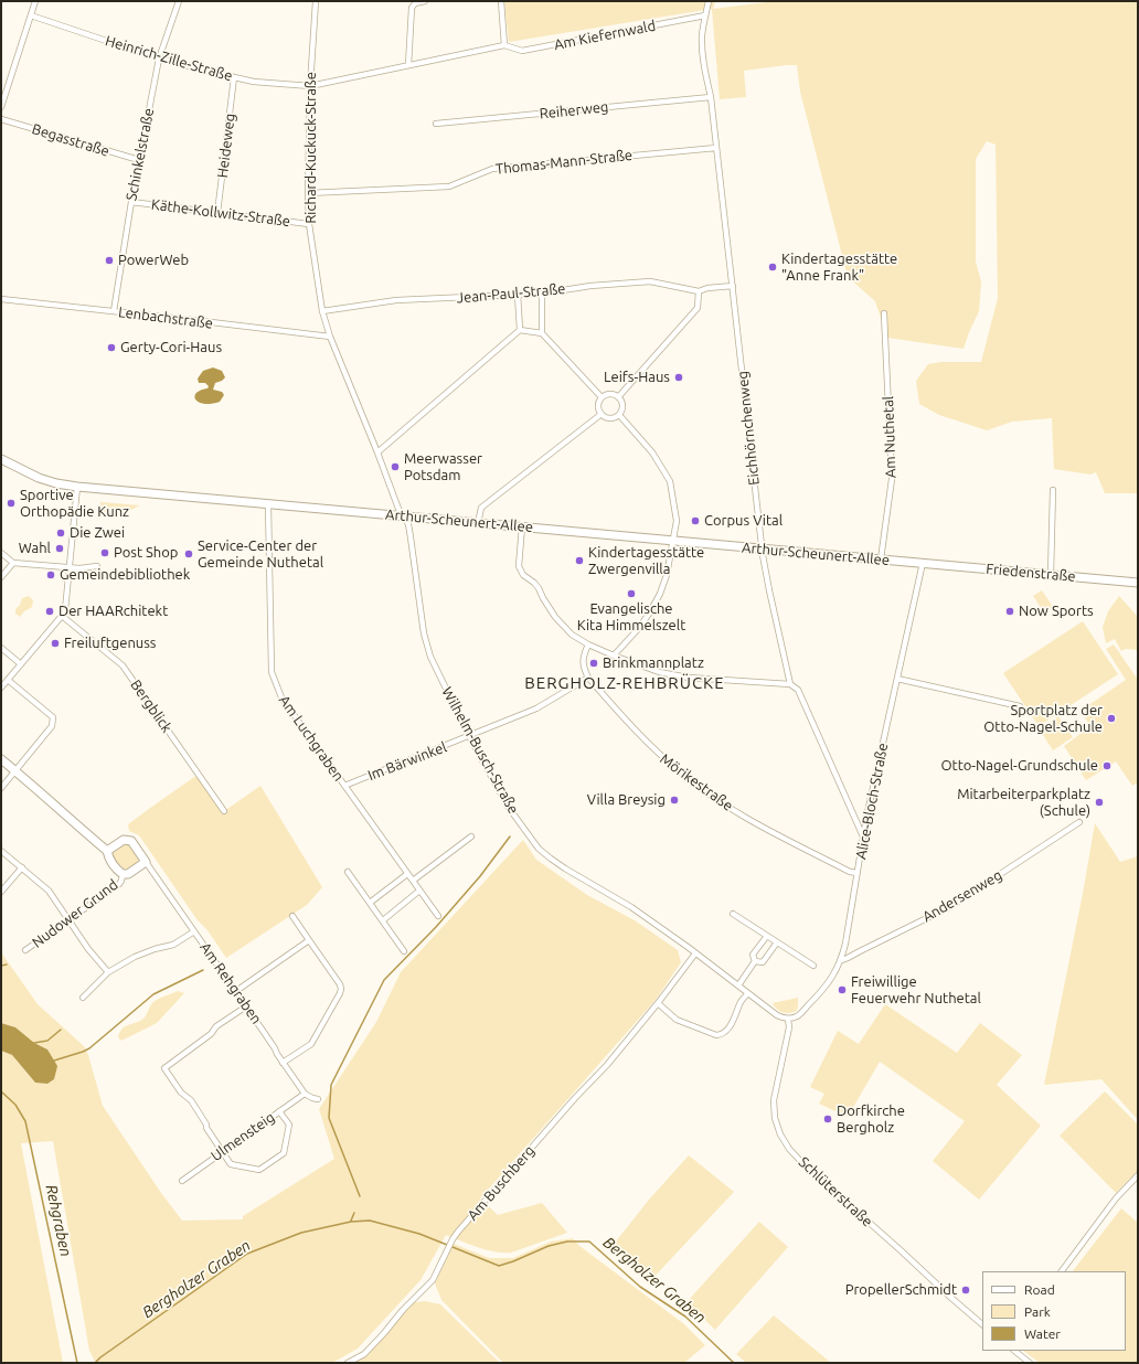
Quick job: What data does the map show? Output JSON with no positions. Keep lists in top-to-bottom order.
{
  "streets": {
    "main road": ["Arthur-Scheunert-Allee", "Friedenstraße", "Am Rehgraben"],
    "street": [
      "Am Kiefernwald",
      "Heinrich-Zille-Straße",
      "Reiherweg",
      "Begasstraße",
      "Heideweg",
      "Richard-Kuckuck-Straße",
      "Schinkelstraße",
      "Thomas-Mann-Straße",
      "Käthe-Kollwitz-Straße",
      "Jean-Paul-Straße",
      "Lenbachstraße",
      "Eichhörnchenweg",
      "Am Nuthetal",
      "Bergblick",
      "Am Luchgraben",
      "Wilhelm-Busch-Straße",
      "Im Bärwinkel",
      "Mörikestraße",
      "Alice-Bloch-Straße",
      "Andersenweg",
      "Nudower Grund",
      "Ulmensteig",
      "Am Buschberg",
      "Schlüterstraße"
    ]
  },
  "crossings": [
    ["Am Kiefernwald", "Heinrich-Zille-Straße"],
    ["Am Kiefernwald", "Richard-Kuckuck-Straße"],
    ["Am Kiefernwald", "Eichhörnchenweg"],
    ["Heinrich-Zille-Straße", "Heideweg"],
    ["Heinrich-Zille-Straße", "Richard-Kuckuck-Straße"],
    ["Heinrich-Zille-Straße", "Schinkelstraße"],
    ["Reiherweg", "Eichhörnchenweg"],
    ["Begasstraße", "Schinkelstraße"],
    ["Heideweg", "Käthe-Kollwitz-Straße"],
    ["Richard-Kuckuck-Straße", "Thomas-Mann-Straße"],
    ["Richard-Kuckuck-Straße", "Käthe-Kollwitz-Straße"],
    ["Richard-Kuckuck-Straße", "Jean-Paul-Straße"],
    ["Richard-Kuckuck-Straße", "Lenbachstraße"],
    ["Richard-Kuckuck-Straße", "Arthur-Scheunert-Allee"],
    ["Richard-Kuckuck-Straße", "Wilhelm-Busch-Straße"],
    ["Schinkelstraße", "Käthe-Kollwitz-Straße"],
    ["Schinkelstraße", "Lenbachstraße"],
    ["Thomas-Mann-Straße", "Eichhörnchenweg"],
    ["Eichhörnchenweg", "Arthur-Scheunert-Allee"],
    ["Eichhörnchenweg", "Alice-Bloch-Straße"],
    ["Am Nuthetal", "Arthur-Scheunert-Allee"],
    ["Arthur-Scheunert-Allee", "Friedenstraße"],
    ["Arthur-Scheunert-Allee", "Am Luchgraben"],
    ["Arthur-Scheunert-Allee", "Wilhelm-Busch-Straße"],
    ["Arthur-Scheunert-Allee", "Alice-Bloch-Straße"],
    ["Friedenstraße", "Alice-Bloch-Straße"],
    ["Am Luchgraben", "Im Bärwinkel"],
    ["Wilhelm-Busch-Straße", "Im Bärwinkel"],
    ["Wilhelm-Busch-Straße", "Alice-Bloch-Straße"],
    ["Wilhelm-Busch-Straße", "Am Buschberg"],
    ["Wilhelm-Busch-Straße", "Schlüterstraße"],
    ["Im Bärwinkel", "Mörikestraße"],
    ["Mörikestraße", "Alice-Bloch-Straße"],
    ["Alice-Bloch-Straße", "Andersenweg"],
    ["Alice-Bloch-Straße", "Schlüterstraße"],
    ["Nudower Grund", "Am Rehgraben"],
    ["Am Rehgraben", "Ulmensteig"]
  ],
  "districts": ["BERGHOLZ-REHBRÜCKE"],
  "water": ["Rehgraben", "Bergholzer Graben"],
  "places": [
    "PowerWeb",
    "Kindertagesstätte \"Anne Frank\"",
    "Gerty-Cori-Haus",
    "Leifs-Haus",
    "Meerwasser Potsdam",
    "Sportive Orthopädie Kunz",
    "Corpus Vital",
    "Die Zwei",
    "Wahl",
    "Post Shop",
    "Service-Center der Gemeinde Nuthetal",
    "Kindertagesstätte Zwergenvilla",
    "Gemeindebibliothek",
    "Evangelische Kita Himmelszelt",
    "Der HAARchitekt",
    "Now Sports",
    "Freiluftgenuss",
    "Brinkmannplatz",
    "Sportplatz der Otto-Nagel-Schule",
    "Otto-Nagel-Grundschule",
    "Villa Breysig",
    "Mitarbeiterparkplatz (Schule)",
    "Freiwillige Feuerwehr Nuthetal",
    "Dorfkirche Bergholz",
    "PropellerSchmidt"
  ],
  "legend": ["Road", "Park", "Water"]
}
